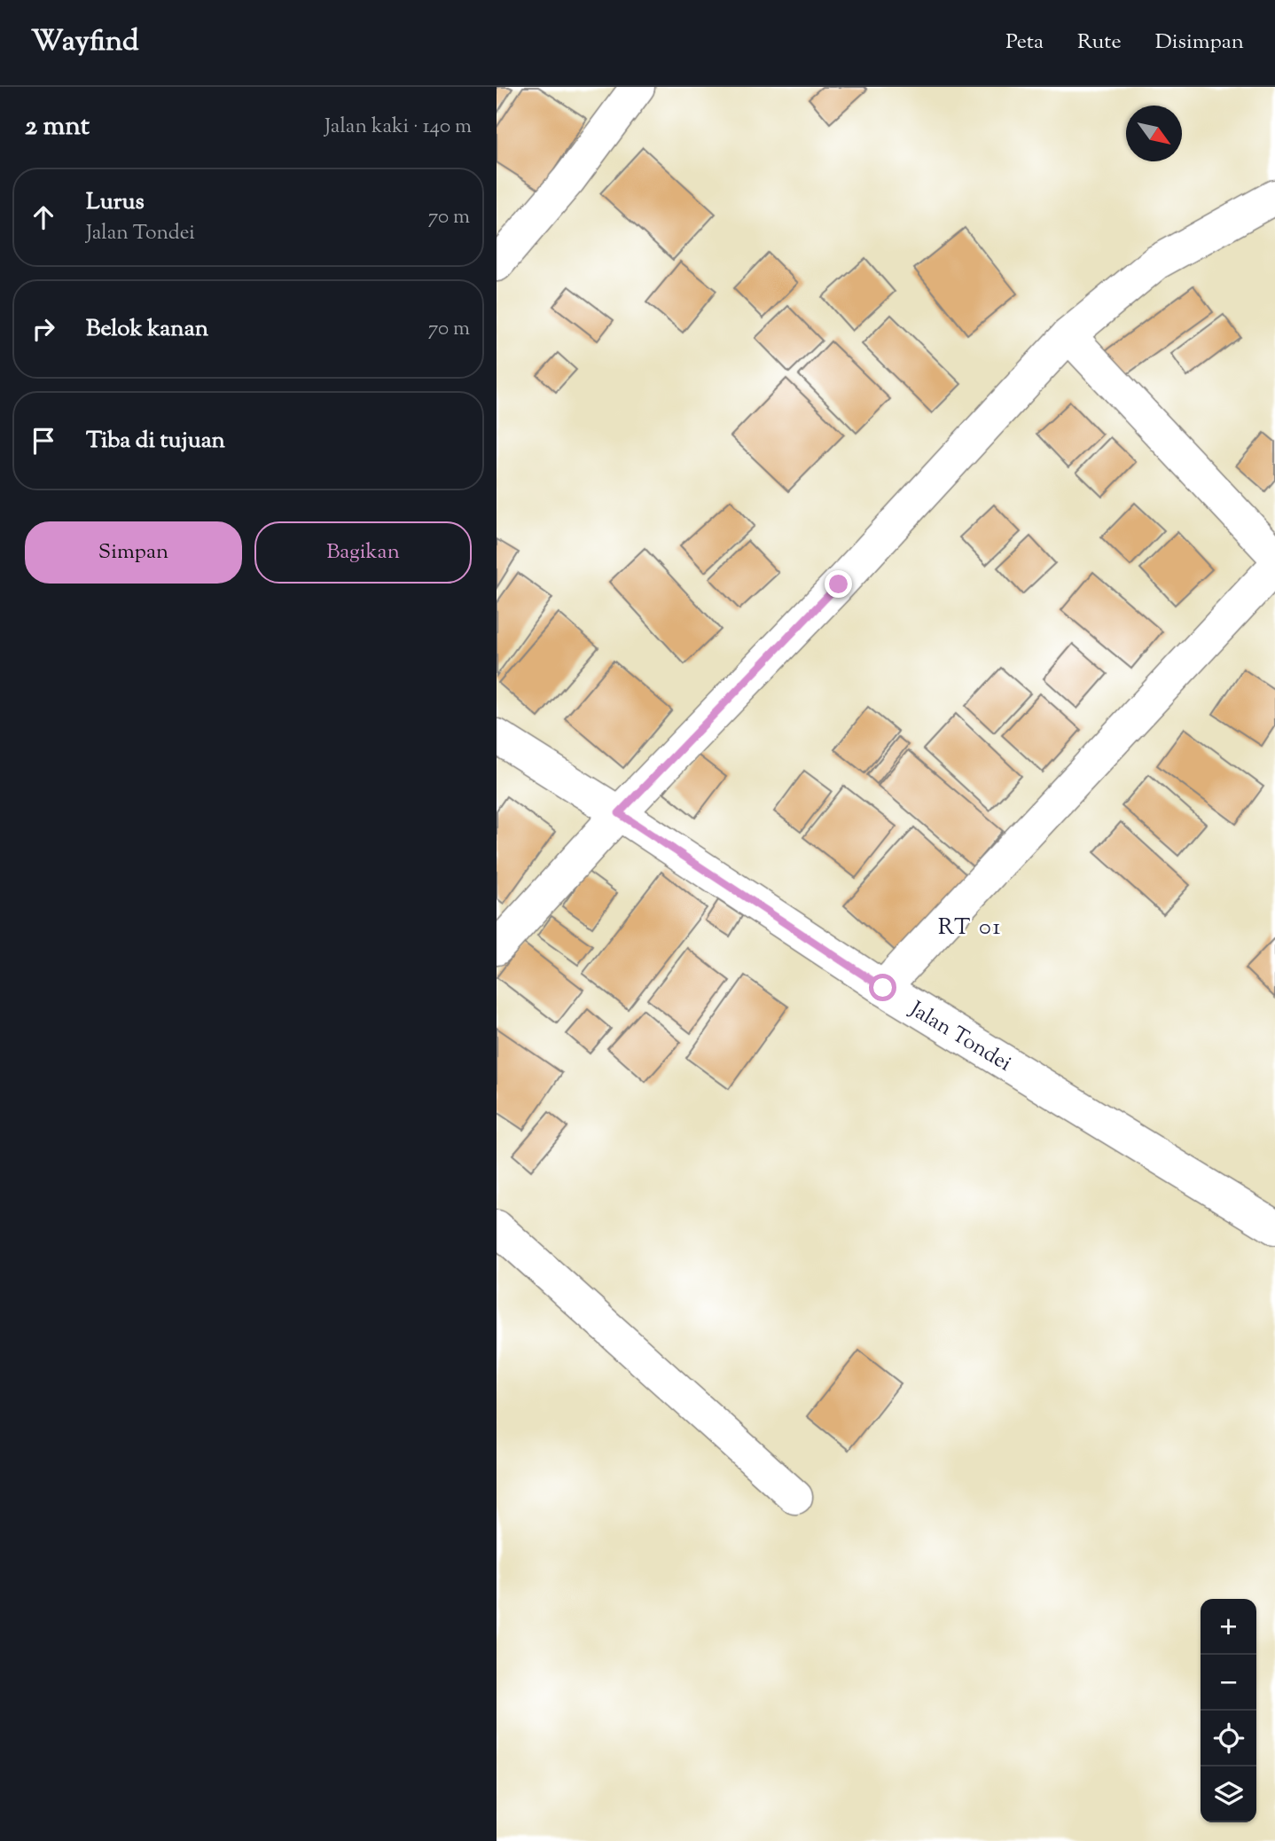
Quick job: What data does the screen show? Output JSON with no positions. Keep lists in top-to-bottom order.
{
  "streets": {
    "street": ["Jalan Tondei"]
  },
  "districts": ["RT 01"],
  "north": "bottom right",
  "page": {
    "header": "Wayfind",
    "nav": ["Peta", "Rute", "Disimpan"],
    "heading": ["2 mnt", "Jalan kaki · 140 m"],
    "list": [
      ["Lurus", "Jalan Tondei", "70 m"],
      ["Belok kanan", "70 m"],
      "Tiba di tujuan"
    ],
    "buttons": ["Simpan", "Bagikan"],
    "map_buttons": ["+", "−"]
  }
}
